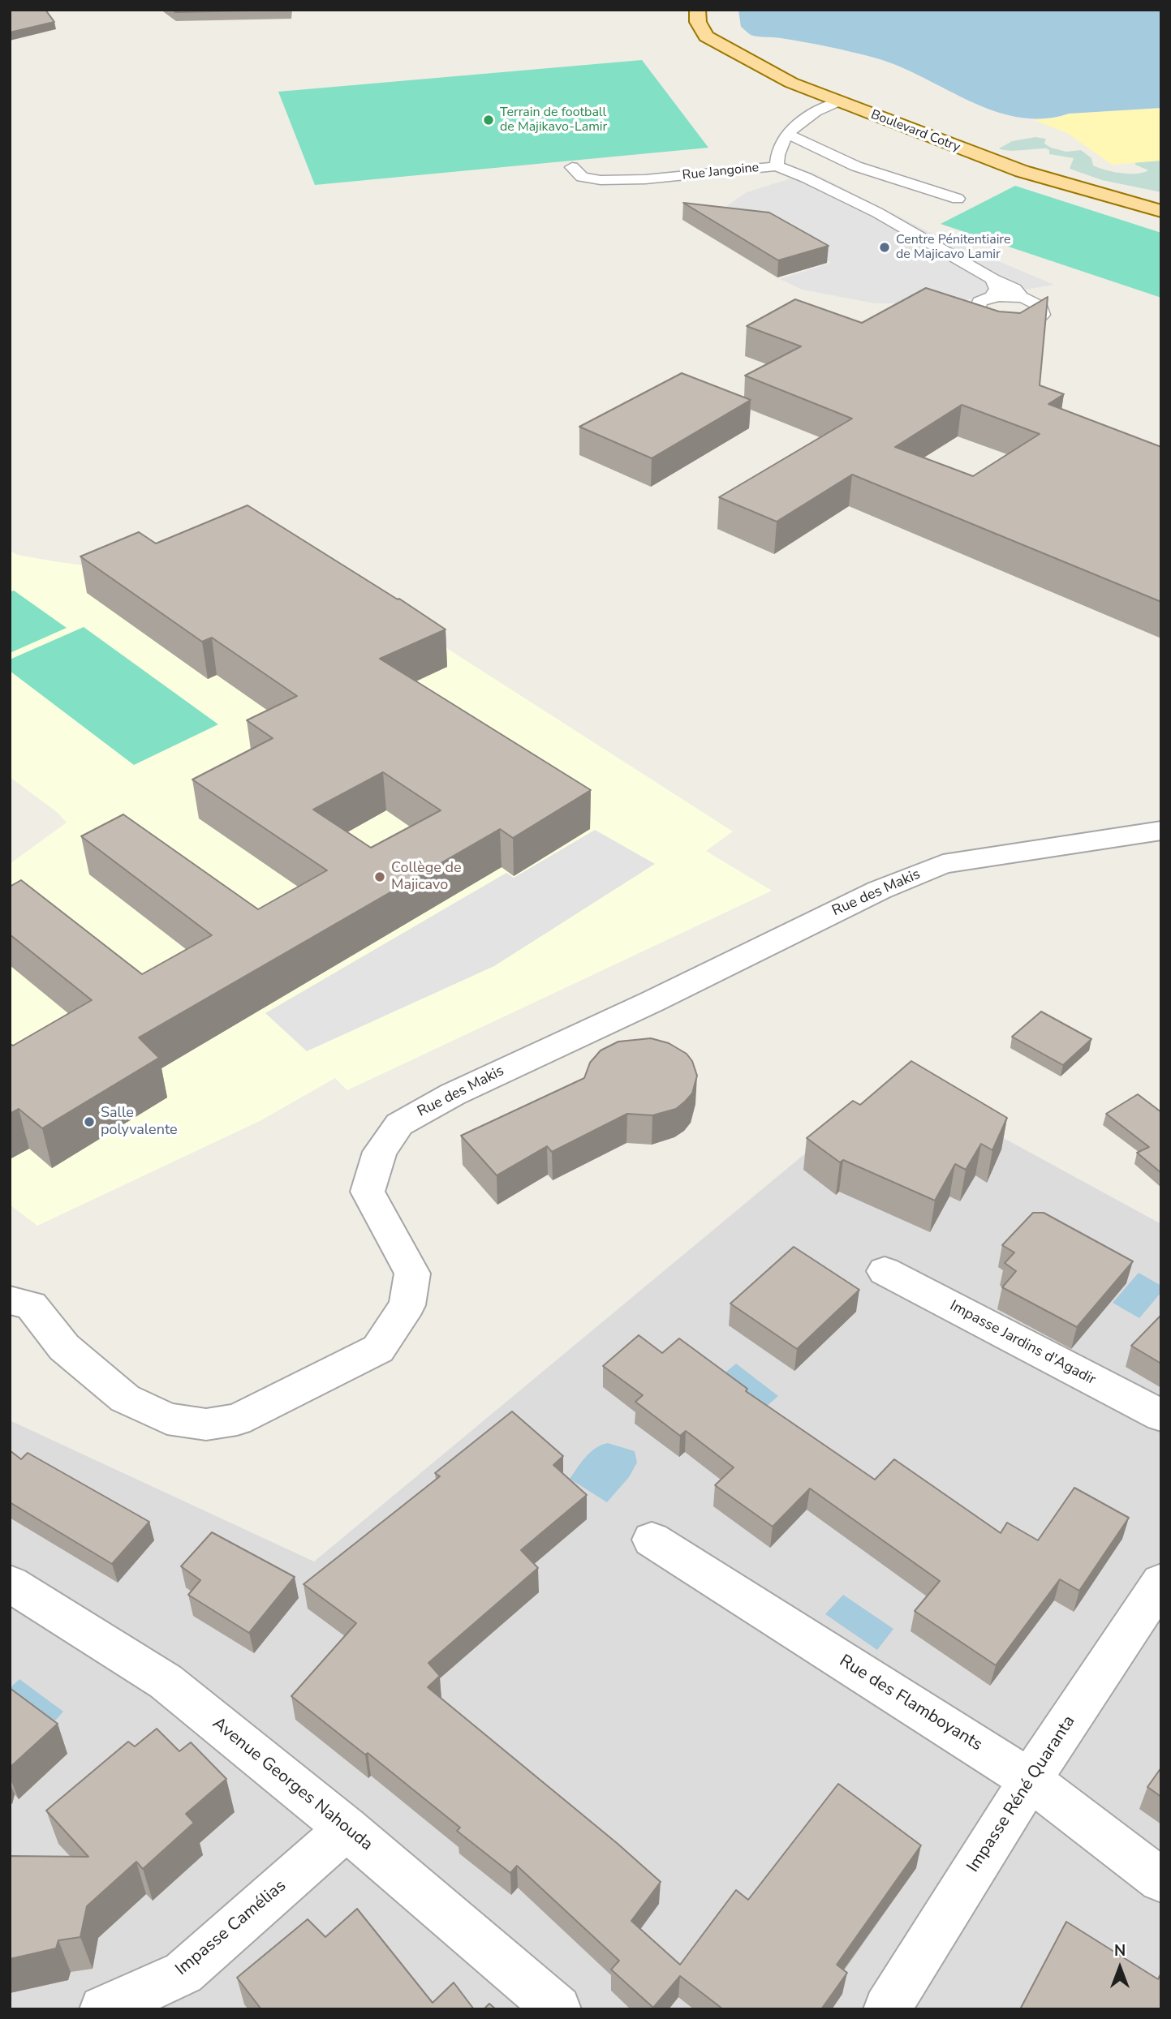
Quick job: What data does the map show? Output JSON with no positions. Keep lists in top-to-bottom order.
{
  "streets": {
    "main road": ["Boulevard Cotry"],
    "street": [
      "Rue des Makis",
      "Impasse Jardins d'Agadir",
      "Rue des Flamboyants",
      "Avenue Georges Nahouda",
      "Impasse Réné Quaranta",
      "Impasse Camélias"
    ],
    "lane": ["Rue Jangoine"]
  },
  "crossings": [
    ["Boulevard Cotry", "Rue Jangoine"],
    ["Rue des Flamboyants", "Impasse Réné Quaranta"],
    ["Avenue Georges Nahouda", "Impasse Camélias"]
  ],
  "places": [
    "Terrain de football de Majikavo-Lamir",
    "Centre Pénitentiaire de Majicavo Lamir",
    "Collège de Majicavo",
    "Salle polyvalente"
  ],
  "north": "top"
}
